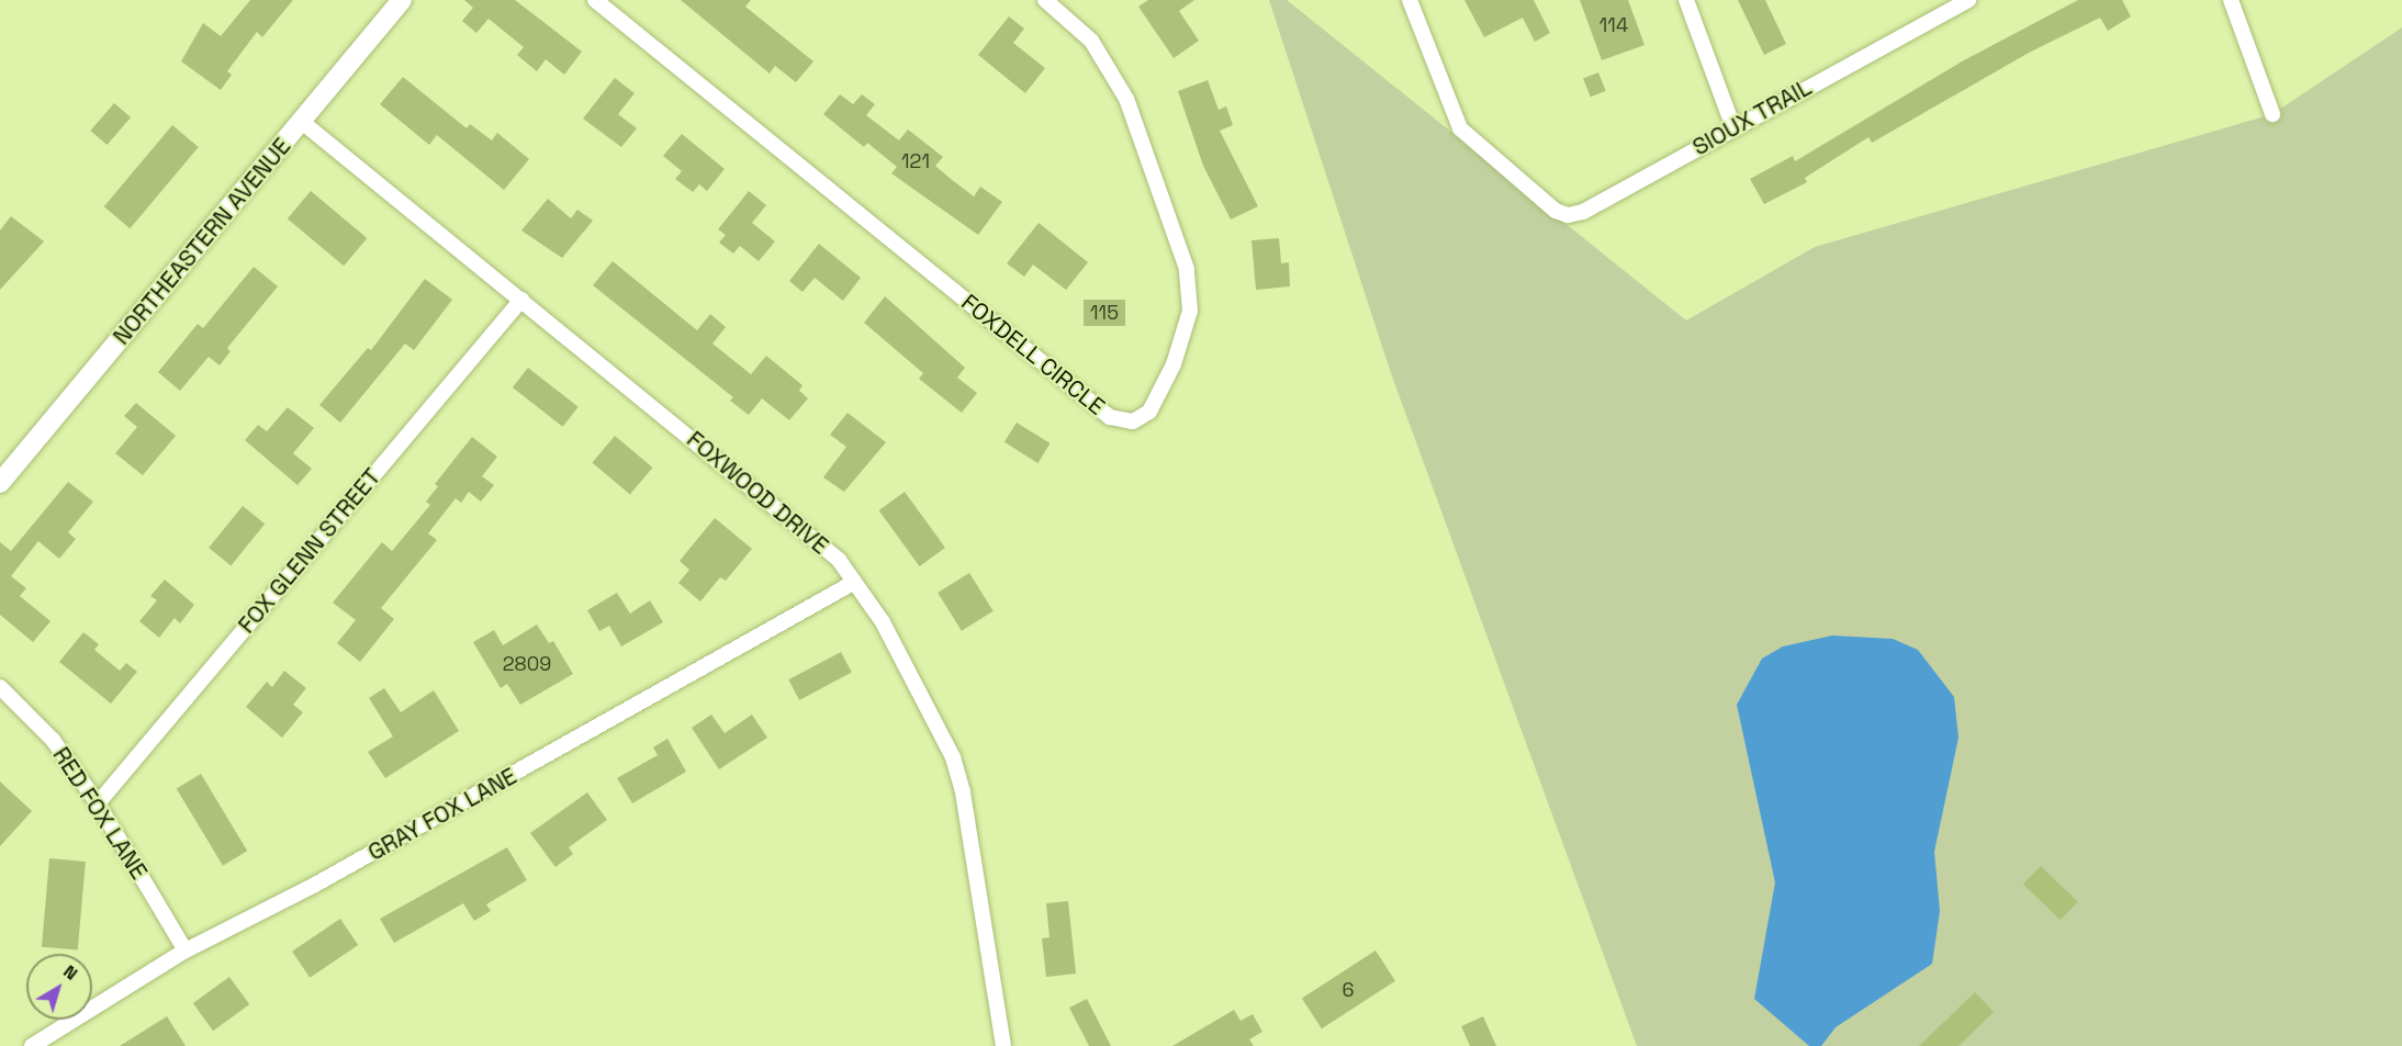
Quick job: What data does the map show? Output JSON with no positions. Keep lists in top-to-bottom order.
{
  "streets": {
    "street": [
      "SIOUX TRAIL",
      "NORTHEASTERN AVENUE",
      "FOXDELL CIRCLE",
      "FOXWOOD DRIVE",
      "FOX GLENN STREET",
      "RED FOX LANE",
      "GRAY FOX LANE"
    ]
  },
  "crossings": [
    ["NORTHEASTERN AVENUE", "FOXWOOD DRIVE"],
    ["FOXWOOD DRIVE", "FOX GLENN STREET"],
    ["FOXWOOD DRIVE", "GRAY FOX LANE"],
    ["FOX GLENN STREET", "RED FOX LANE"],
    ["RED FOX LANE", "GRAY FOX LANE"]
  ],
  "house_numbers": [
    "114",
    "121",
    "115",
    "2809",
    "6"
  ],
  "north": "top right"
}
